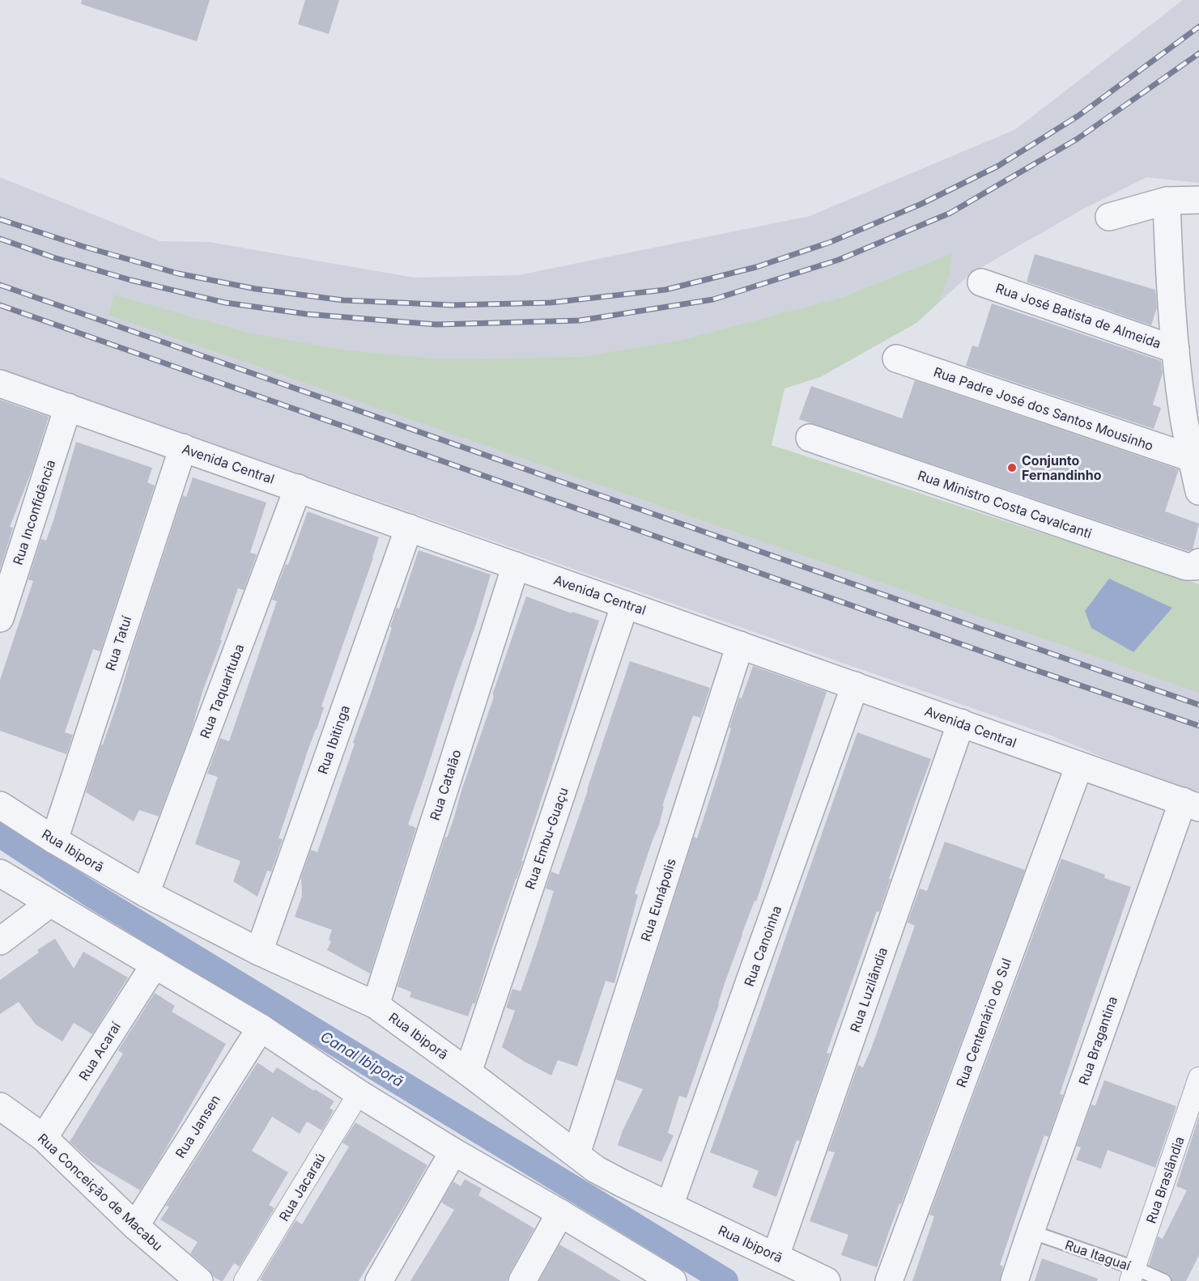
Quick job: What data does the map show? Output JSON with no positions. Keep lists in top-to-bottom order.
{
  "streets": {
    "street": [
      "Rua José Batista de Almeida",
      "Rua Padre José dos Santos Mousinho",
      "Avenida Central",
      "Rua Ministro Costa Cavalcanti",
      "Rua Inconfidência",
      "Rua Tatuí",
      "Rua Taquarituba",
      "Rua Ibitinga",
      "Rua Catalão",
      "Rua Embu-Guaçu",
      "Rua Ibiporã",
      "Rua Eunápolis",
      "Rua Canoinha",
      "Rua Luzilândia",
      "Rua Centenário do Sul",
      "Rua Bragantina",
      "Rua Acaraí",
      "Rua Jansen",
      "Rua Braslândia",
      "Rua Jacaraú",
      "Rua Conceição de Macabu"
    ],
    "lane": ["Rua Itaguaí"]
  },
  "crossings": [
    ["Avenida Central", "Rua Inconfidência"],
    ["Avenida Central", "Rua Tatuí"],
    ["Avenida Central", "Rua Taquarituba"],
    ["Avenida Central", "Rua Ibitinga"],
    ["Avenida Central", "Rua Catalão"],
    ["Avenida Central", "Rua Embu-Guaçu"],
    ["Avenida Central", "Rua Eunápolis"],
    ["Avenida Central", "Rua Canoinha"],
    ["Avenida Central", "Rua Luzilândia"],
    ["Avenida Central", "Rua Centenário do Sul"],
    ["Avenida Central", "Rua Bragantina"],
    ["Rua Tatuí", "Rua Ibiporã"],
    ["Rua Taquarituba", "Rua Ibiporã"],
    ["Rua Ibitinga", "Rua Ibiporã"],
    ["Rua Catalão", "Rua Ibiporã"],
    ["Rua Embu-Guaçu", "Rua Ibiporã"],
    ["Rua Ibiporã", "Rua Eunápolis"],
    ["Rua Ibiporã", "Rua Canoinha"],
    ["Rua Ibiporã", "Rua Luzilândia"],
    ["Rua Bragantina", "Rua Itaguaí"],
    ["Rua Acaraí", "Rua Conceição de Macabu"],
    ["Rua Jansen", "Rua Conceição de Macabu"],
    ["Rua Braslândia", "Rua Itaguaí"]
  ],
  "water": ["Canal Ibiporã"],
  "places": ["Conjunto Fernandinho"]
}
